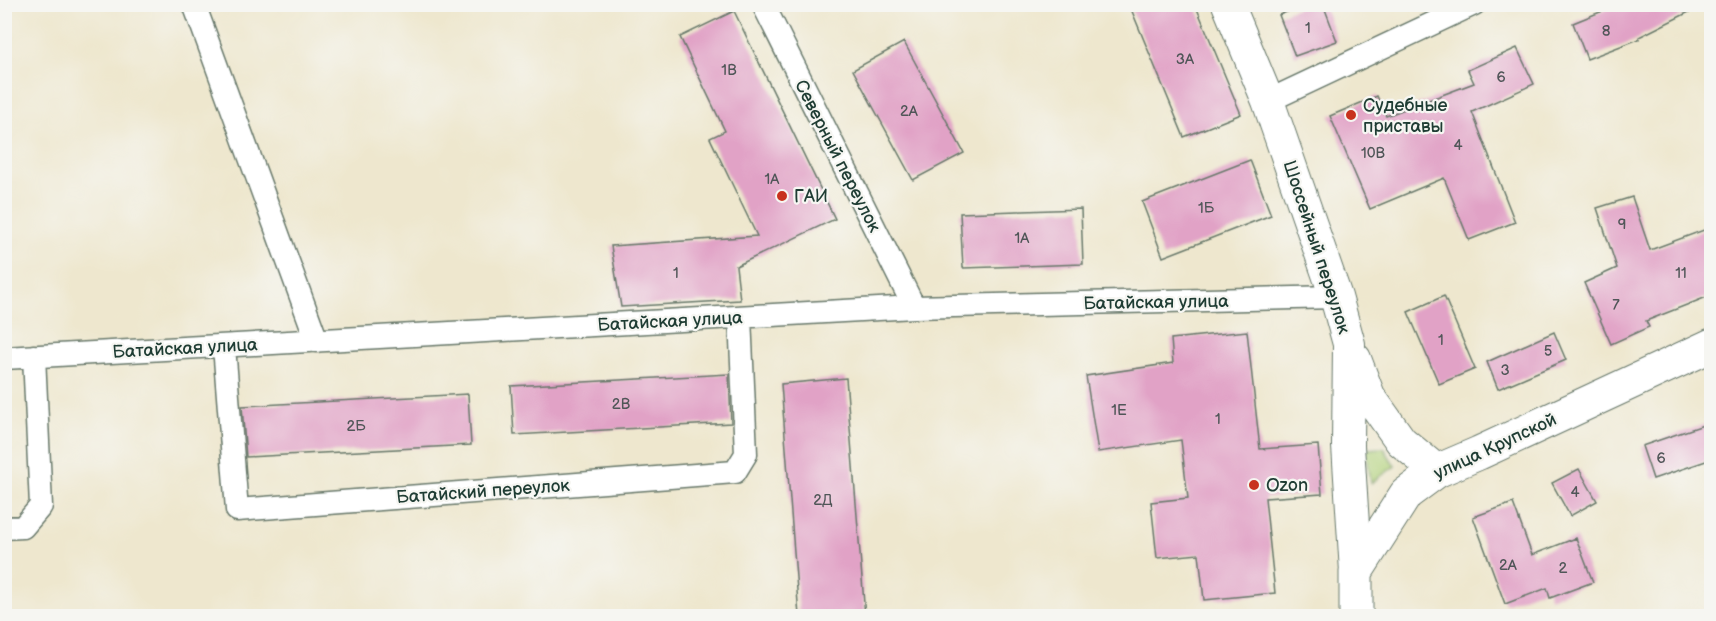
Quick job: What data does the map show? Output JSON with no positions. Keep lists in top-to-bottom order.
{
  "streets": {
    "main road": ["Шоссейный переулок", "улица Крупской"],
    "street": ["Северный переулок", "Батайская улица", "Батайский переулок"]
  },
  "crossings": [
    ["Северный переулок", "Батайская улица"],
    ["Шоссейный переулок", "Батайская улица"],
    ["Шоссейный переулок", "улица Крупской"],
    ["Батайская улица", "Батайский переулок"]
  ],
  "places": ["Судебные приставы", "ГАИ", "Ozon"],
  "house_numbers": [
    "1",
    "8",
    "3А",
    "1В",
    "6",
    "2А",
    "4",
    "10В",
    "1А",
    "1Б",
    "9",
    "1А",
    "1",
    "11",
    "7",
    "1",
    "5",
    "3",
    "2В",
    "1Е",
    "1",
    "2Б",
    "6",
    "4",
    "2Д",
    "2А",
    "2"
  ]
}
